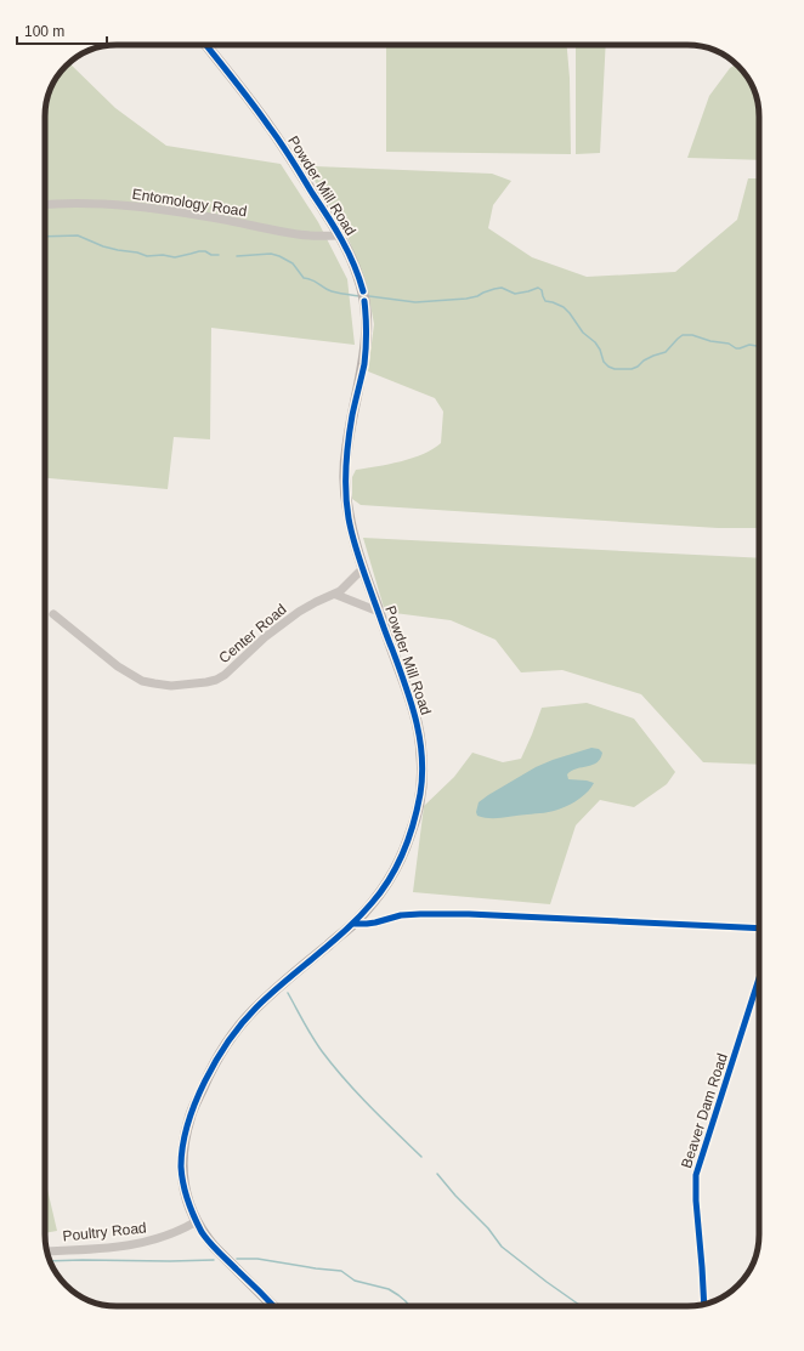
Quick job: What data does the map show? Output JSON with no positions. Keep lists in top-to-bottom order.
{
  "streets": {
    "main road": ["Powder Mill Road"],
    "street": [
      "Entomology Road",
      "Center Road",
      "Beaver Dam Road",
      "Poultry Road"
    ]
  },
  "crossings": [
    ["Powder Mill Road", "Entomology Road"],
    ["Powder Mill Road", "Center Road"],
    ["Powder Mill Road", "Poultry Road"]
  ],
  "scale_bar": "100 m"
}
